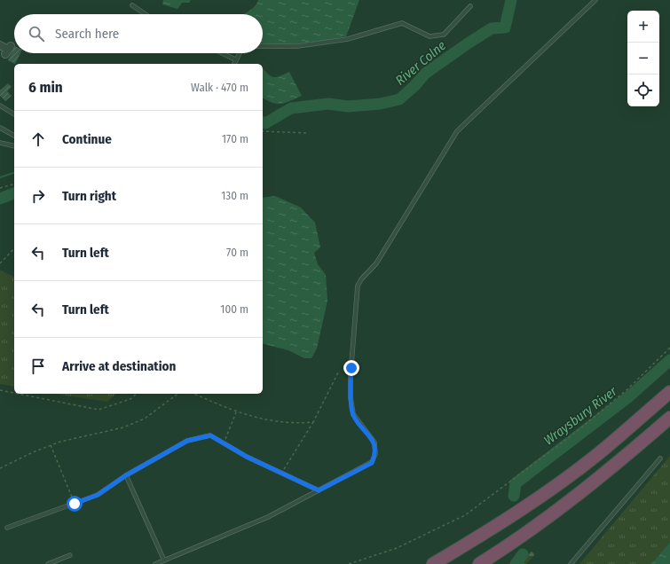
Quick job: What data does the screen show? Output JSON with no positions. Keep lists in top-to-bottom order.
{
  "water": ["River Colne", "Wraysbury River"],
  "page": {
    "map_buttons": ["+", "−"],
    "search": "Search here",
    "heading": ["6 min", "Walk · 470 m"],
    "list": [
      ["Continue", "170 m"],
      ["Turn right", "130 m"],
      ["Turn left", "70 m"],
      ["Turn left", "100 m"],
      "Arrive at destination"
    ]
  }
}
